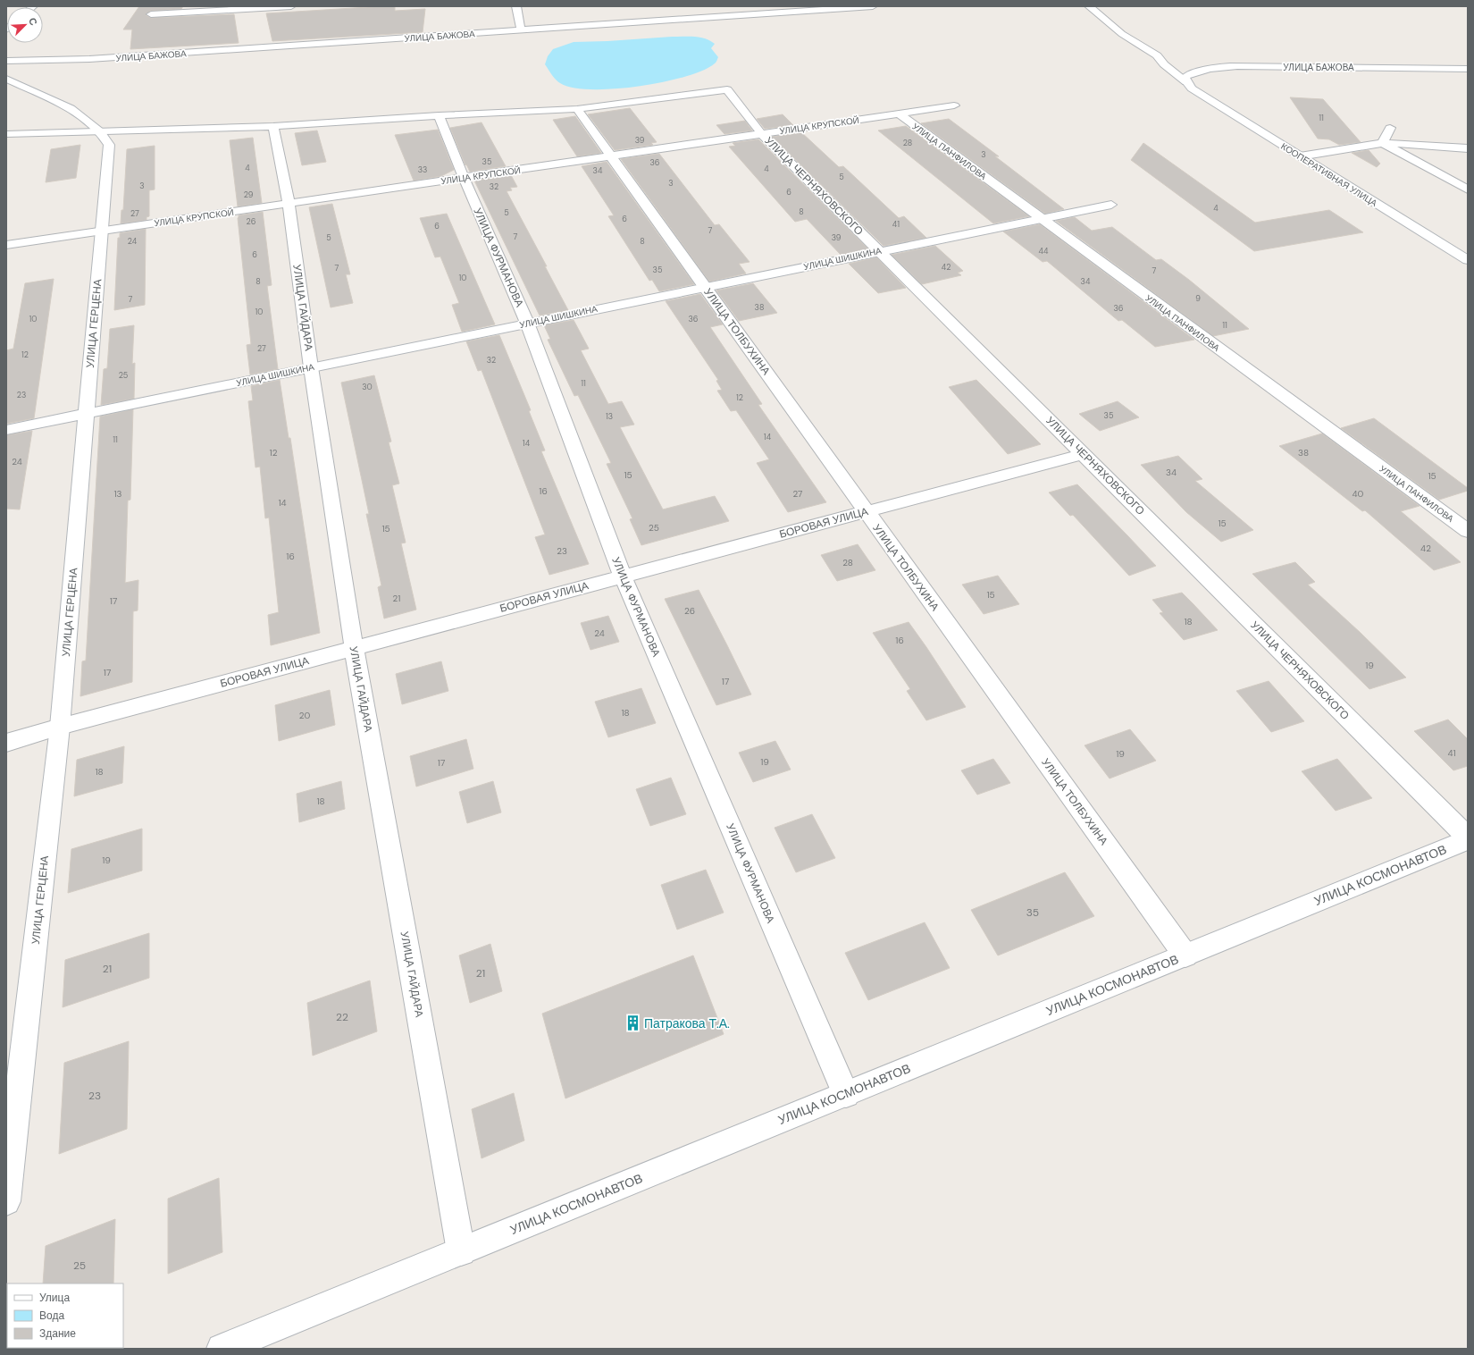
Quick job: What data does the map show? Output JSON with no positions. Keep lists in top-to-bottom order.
{
  "streets": {
    "street": [
      "УЛИЦА БАЖОВА",
      "УЛИЦА КРУПСКОЙ",
      "УЛИЦА ПАНФИЛОВА",
      "КООПЕРАТИВНАЯ УЛИЦА",
      "УЛИЦА ЧЕРНЯХОВСКОГО",
      "УЛИЦА ФУРМАНОВА",
      "УЛИЦА ШИШКИНА",
      "УЛИЦА ГАЙДАРА",
      "УЛИЦА ГЕРЦЕНА",
      "УЛИЦА ТОЛБУХИНА",
      "БОРОВАЯ УЛИЦА",
      "УЛИЦА КОСМОНАВТОВ"
    ]
  },
  "crossings": [
    ["УЛИЦА БАЖОВА", "КООПЕРАТИВНАЯ УЛИЦА"],
    ["УЛИЦА КРУПСКОЙ", "УЛИЦА ПАНФИЛОВА"],
    ["УЛИЦА КРУПСКОЙ", "УЛИЦА ЧЕРНЯХОВСКОГО"],
    ["УЛИЦА КРУПСКОЙ", "УЛИЦА ФУРМАНОВА"],
    ["УЛИЦА КРУПСКОЙ", "УЛИЦА ГАЙДАРА"],
    ["УЛИЦА КРУПСКОЙ", "УЛИЦА ГЕРЦЕНА"],
    ["УЛИЦА КРУПСКОЙ", "УЛИЦА ТОЛБУХИНА"],
    ["УЛИЦА ПАНФИЛОВА", "УЛИЦА ШИШКИНА"],
    ["УЛИЦА ЧЕРНЯХОВСКОГО", "УЛИЦА ШИШКИНА"],
    ["УЛИЦА ЧЕРНЯХОВСКОГО", "УЛИЦА ТОЛБУХИНА"],
    ["УЛИЦА ЧЕРНЯХОВСКОГО", "БОРОВАЯ УЛИЦА"],
    ["УЛИЦА ЧЕРНЯХОВСКОГО", "УЛИЦА КОСМОНАВТОВ"],
    ["УЛИЦА ФУРМАНОВА", "УЛИЦА ШИШКИНА"],
    ["УЛИЦА ФУРМАНОВА", "БОРОВАЯ УЛИЦА"],
    ["УЛИЦА ФУРМАНОВА", "УЛИЦА КОСМОНАВТОВ"],
    ["УЛИЦА ШИШКИНА", "УЛИЦА ГАЙДАРА"],
    ["УЛИЦА ШИШКИНА", "УЛИЦА ГЕРЦЕНА"],
    ["УЛИЦА ШИШКИНА", "УЛИЦА ТОЛБУХИНА"],
    ["УЛИЦА ГАЙДАРА", "БОРОВАЯ УЛИЦА"],
    ["УЛИЦА ГАЙДАРА", "УЛИЦА КОСМОНАВТОВ"],
    ["УЛИЦА ГЕРЦЕНА", "БОРОВАЯ УЛИЦА"],
    ["УЛИЦА ТОЛБУХИНА", "БОРОВАЯ УЛИЦА"],
    ["УЛИЦА ТОЛБУХИНА", "УЛИЦА КОСМОНАВТОВ"]
  ],
  "places": {
    "building": ["Патракова Т.А."]
  },
  "house_numbers": [
    "11",
    "39",
    "28",
    "3",
    "35",
    "36",
    "4",
    "4",
    "33",
    "34",
    "5",
    "3",
    "3",
    "32",
    "6",
    "29",
    "4",
    "8",
    "5",
    "27",
    "6",
    "26",
    "41",
    "6",
    "7",
    "7",
    "5",
    "39",
    "24",
    "8",
    "44",
    "6",
    "42",
    "7",
    "35",
    "7",
    "10",
    "8",
    "34",
    "9",
    "7",
    "38",
    "36",
    "10",
    "10",
    "36",
    "11",
    "27",
    "12",
    "32",
    "25",
    "11",
    "30",
    "23",
    "12",
    "35",
    "13",
    "14",
    "11",
    "14",
    "12",
    "38",
    "24",
    "34",
    "15",
    "15",
    "16",
    "13",
    "27",
    "40",
    "14",
    "15",
    "25",
    "15",
    "42",
    "23",
    "16",
    "28",
    "15",
    "21",
    "17",
    "26",
    "18",
    "24",
    "16",
    "19",
    "17",
    "17",
    "18",
    "20",
    "41",
    "19",
    "19",
    "17",
    "18",
    "18",
    "19",
    "35",
    "21",
    "21",
    "22",
    "23",
    "25"
  ],
  "legend": ["Улица", "Вода", "Здание"],
  "north": "top right"
}
